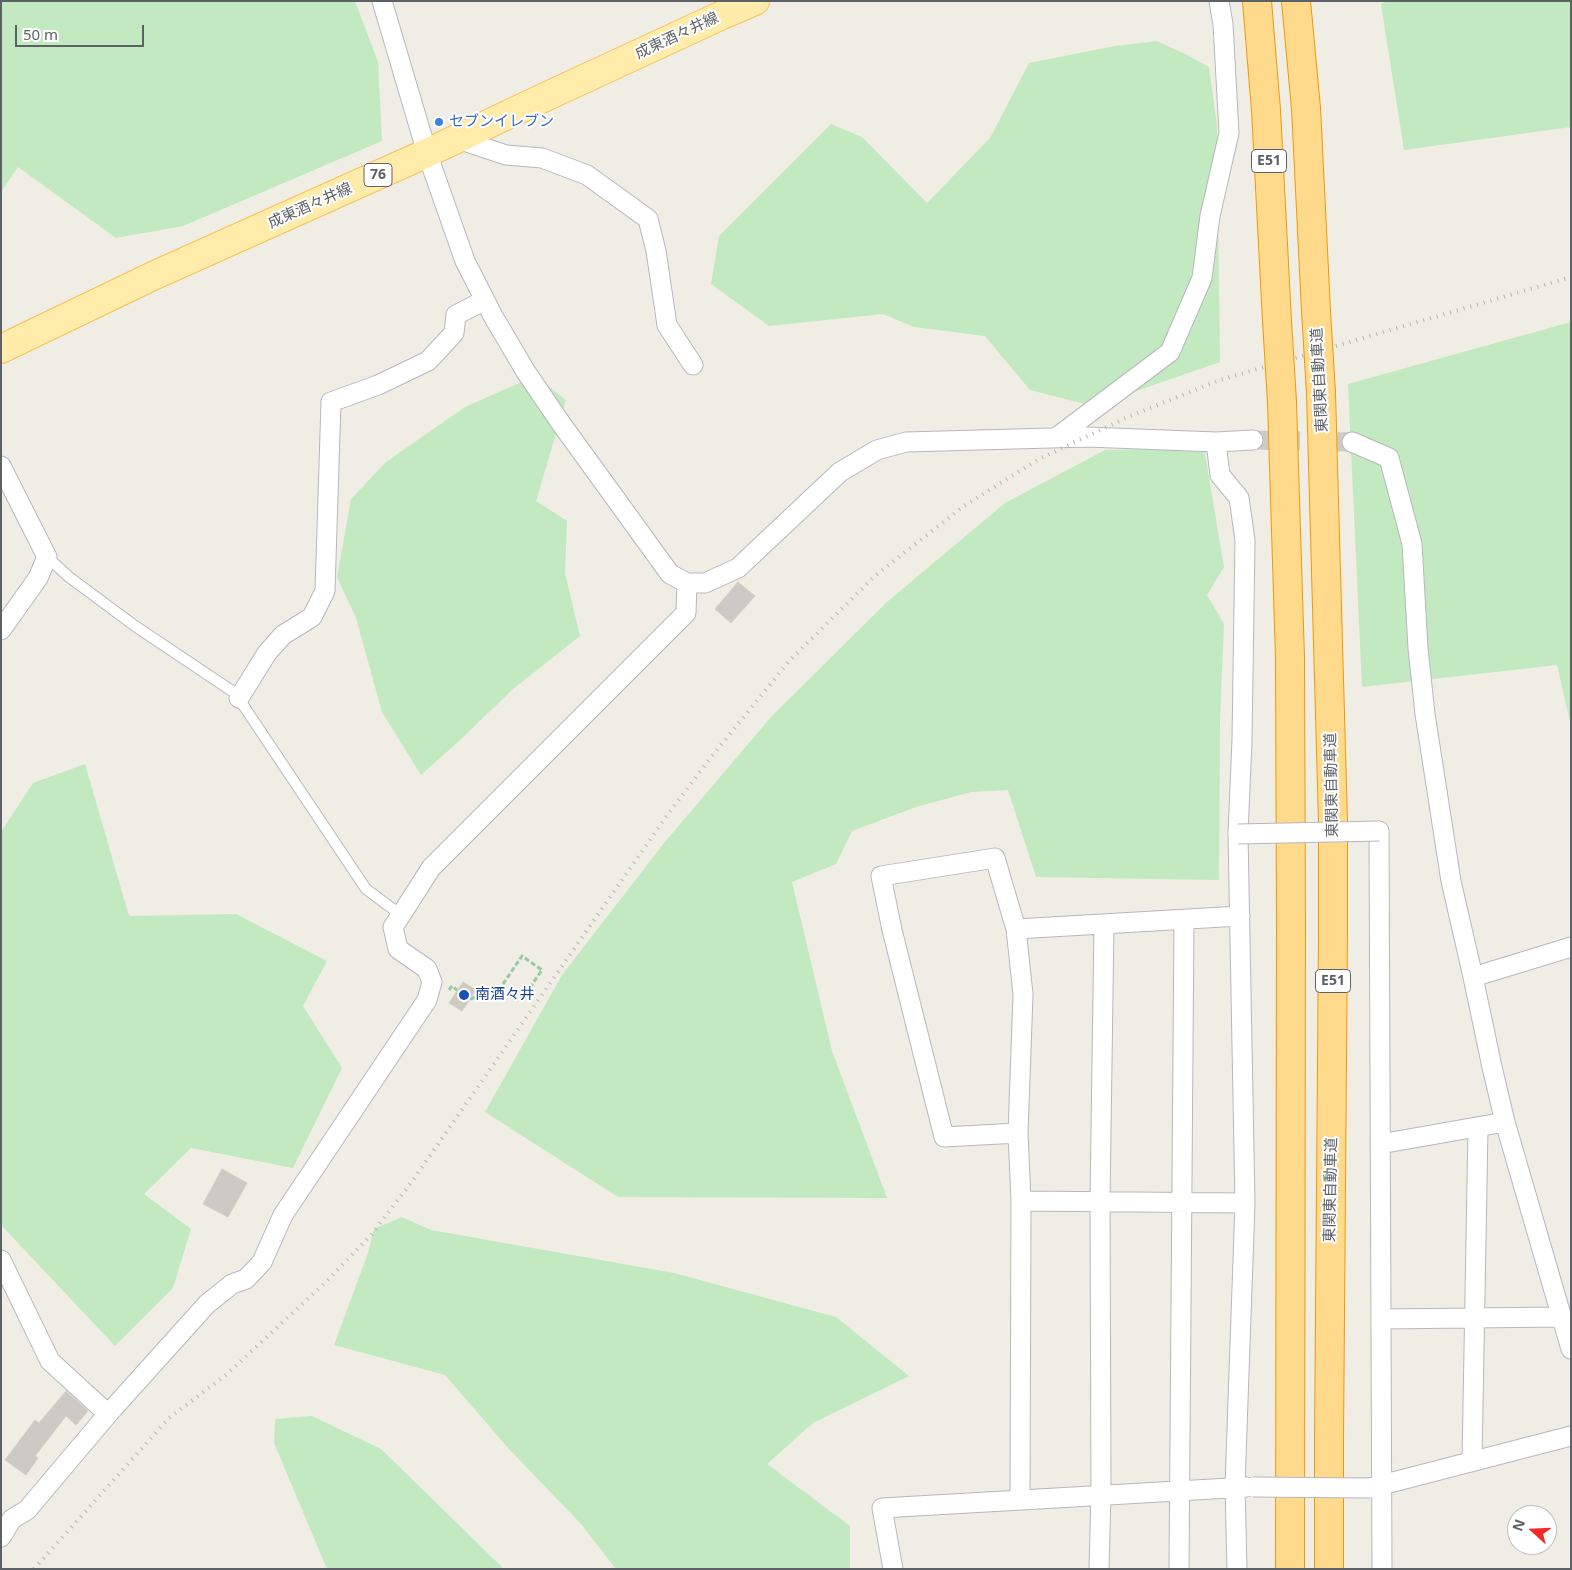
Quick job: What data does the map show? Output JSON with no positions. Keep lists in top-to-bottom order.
{
  "streets": {
    "highway": ["E51", "東関東自動車道"],
    "main road": ["成東酒々井線", "76"]
  },
  "places": ["セブンイレブン", "南酒々井"],
  "scale_bar": "50 m",
  "north": "left"
}
